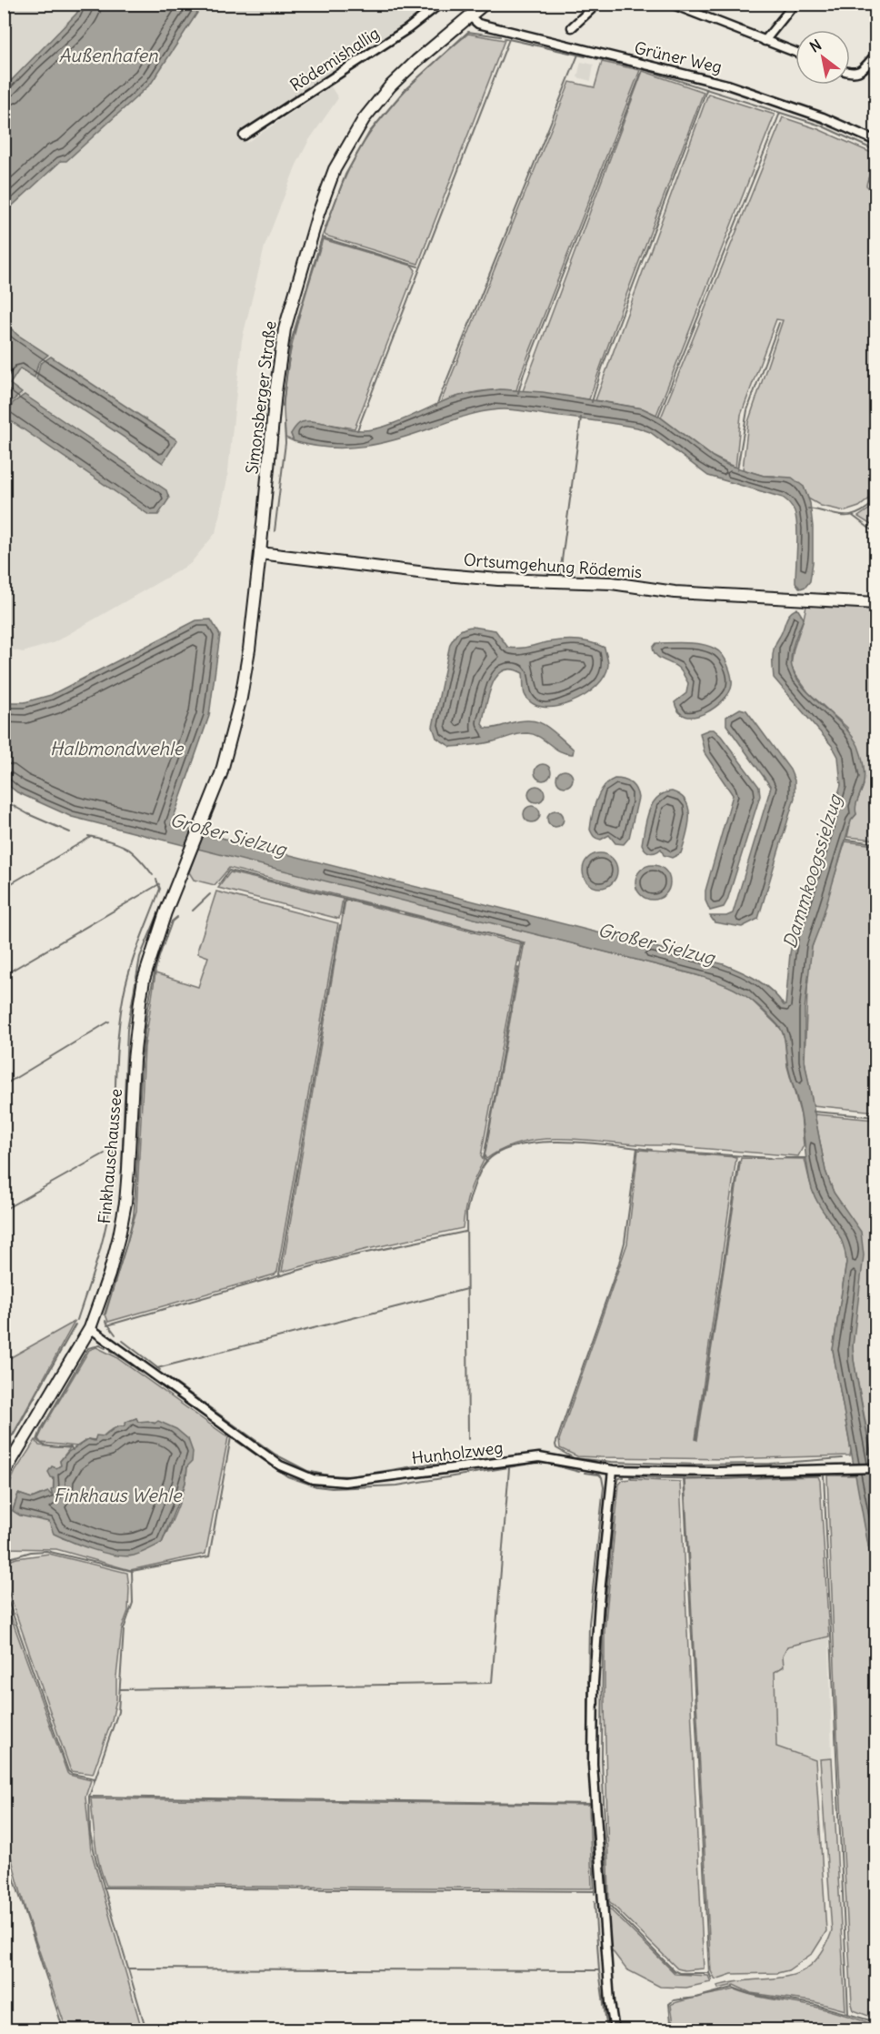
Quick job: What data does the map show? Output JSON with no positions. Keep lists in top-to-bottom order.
{
  "streets": {
    "main road": ["Simonsberger Straße", "Ortsumgehung Rödemis", "Finkhauschaussee"],
    "street": ["Grüner Weg", "Rödemishallig", "Hunholzweg"]
  },
  "crossings": [
    ["Grüner Weg", "Simonsberger Straße"],
    ["Simonsberger Straße", "Ortsumgehung Rödemis"],
    ["Simonsberger Straße", "Finkhauschaussee"],
    ["Finkhauschaussee", "Hunholzweg"]
  ],
  "water": [
    "Außenhafen",
    "Halbmondwehle",
    "Großer Sielzug",
    "Dammkoogssielzug",
    "Finkhaus Wehle"
  ],
  "north": "top left"
}
